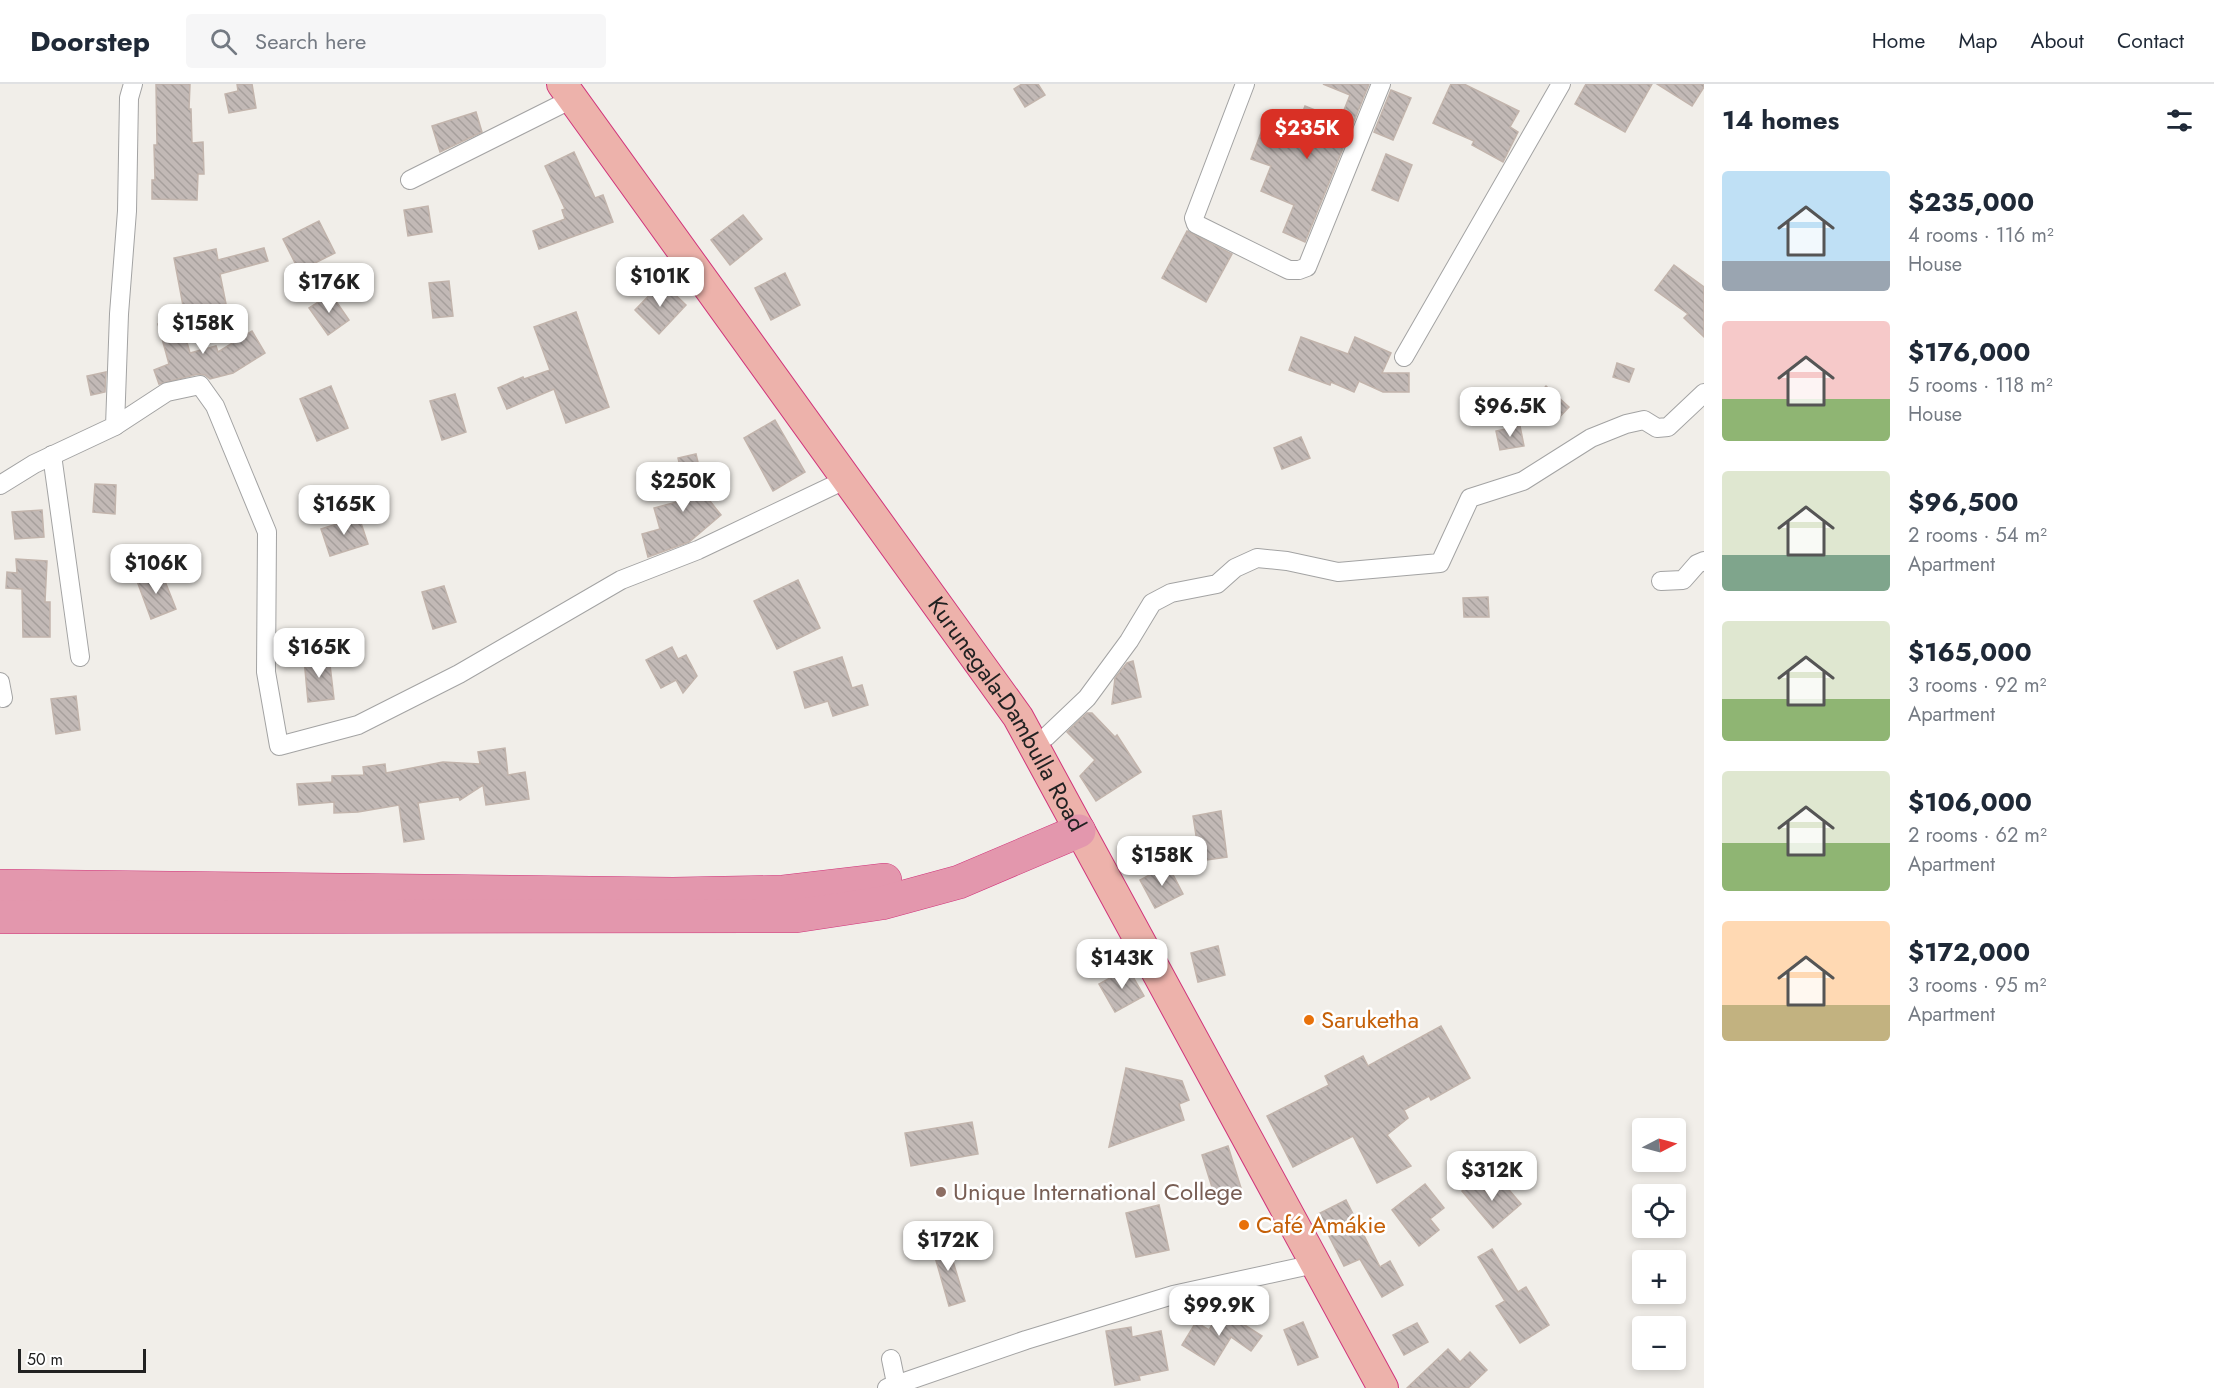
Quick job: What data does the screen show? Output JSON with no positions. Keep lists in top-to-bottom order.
{
  "streets": {
    "highway": ["Kurunegala-Dambulla Road"]
  },
  "places": ["Saruketha", "Unique International College", "Café Amákie"],
  "scale_bar": "50 m",
  "north": "right",
  "page": {
    "header": "Doorstep",
    "search": "Search here",
    "nav": [
      "Home",
      "Map",
      "About",
      "Contact"
    ],
    "heading": "14 homes",
    "price": [
      "$235K",
      "$101K",
      "$176K",
      "$158K",
      "$96.5K",
      "$250K",
      "$165K",
      "$106K",
      "$165K",
      "$158K",
      "$143K",
      "$312K",
      "$172K",
      "$99.9K"
    ],
    "list": [
      {
        "name": "$235,000",
        "note": "4 rooms · 116 m² · House"
      },
      {
        "name": "$176,000",
        "note": "5 rooms · 118 m² · House"
      },
      {
        "name": "$96,500",
        "note": "2 rooms · 54 m² · Apartment"
      },
      {
        "name": "$165,000",
        "note": "3 rooms · 92 m² · Apartment"
      },
      {
        "name": "$106,000",
        "note": "2 rooms · 62 m² · Apartment"
      },
      {
        "name": "$172,000",
        "note": "3 rooms · 95 m² · Apartment"
      }
    ],
    "map_buttons": ["+", "−"],
    "scale": "50 m"
  }
}
